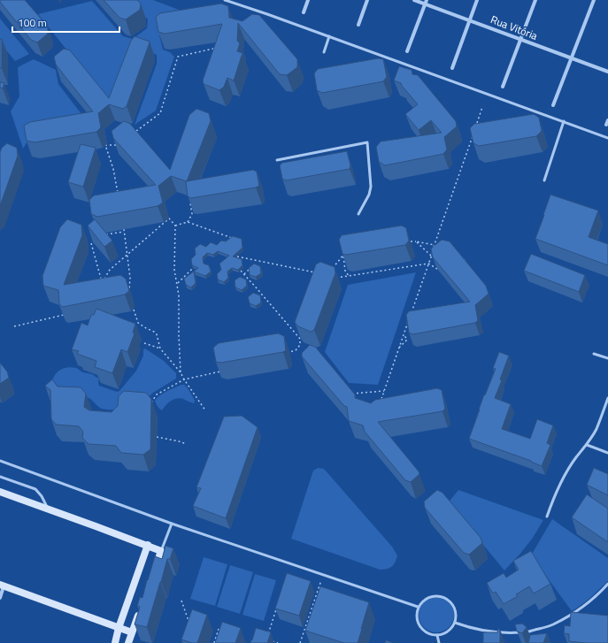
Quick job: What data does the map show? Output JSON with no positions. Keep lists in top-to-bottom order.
{
  "streets": {
    "street": ["Rua Vitória"]
  },
  "scale_bar": "100 m"
}
